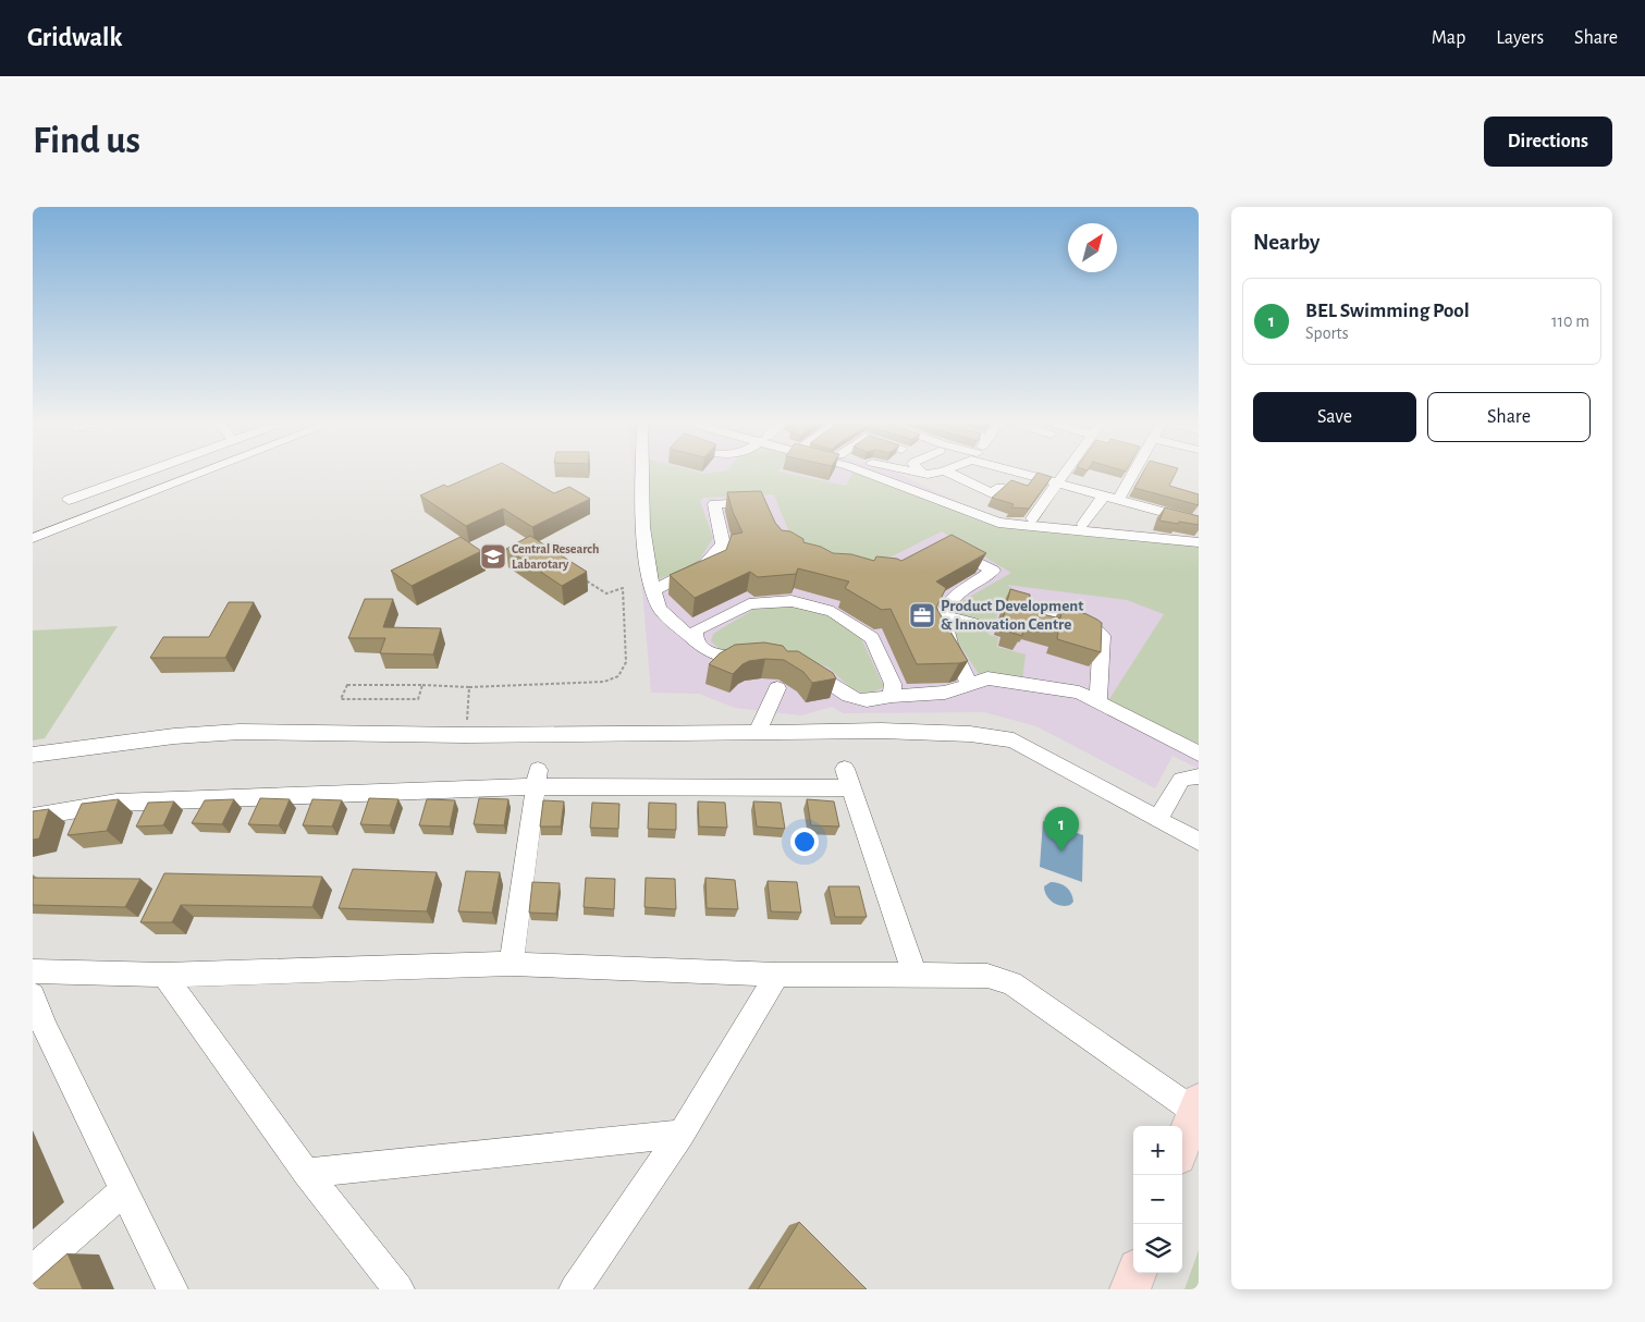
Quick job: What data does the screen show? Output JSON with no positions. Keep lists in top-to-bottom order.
{
  "places": {
    "school or university": ["Central Research Labarotary"],
    "office": ["Product Development & Innovation Centre"]
  },
  "north": "top right",
  "page": {
    "header": "Gridwalk",
    "nav": ["Map", "Layers", "Share"],
    "buttons": [
      "Directions",
      ["Save", "Share"]
    ],
    "title": "Find us",
    "heading": "Nearby",
    "list": [
      {
        "mark": "1",
        "name": "BEL Swimming Pool",
        "note": "Sports",
        "value": "110 m"
      }
    ],
    "pins": "1",
    "map_buttons": ["+", "−"]
  }
}
